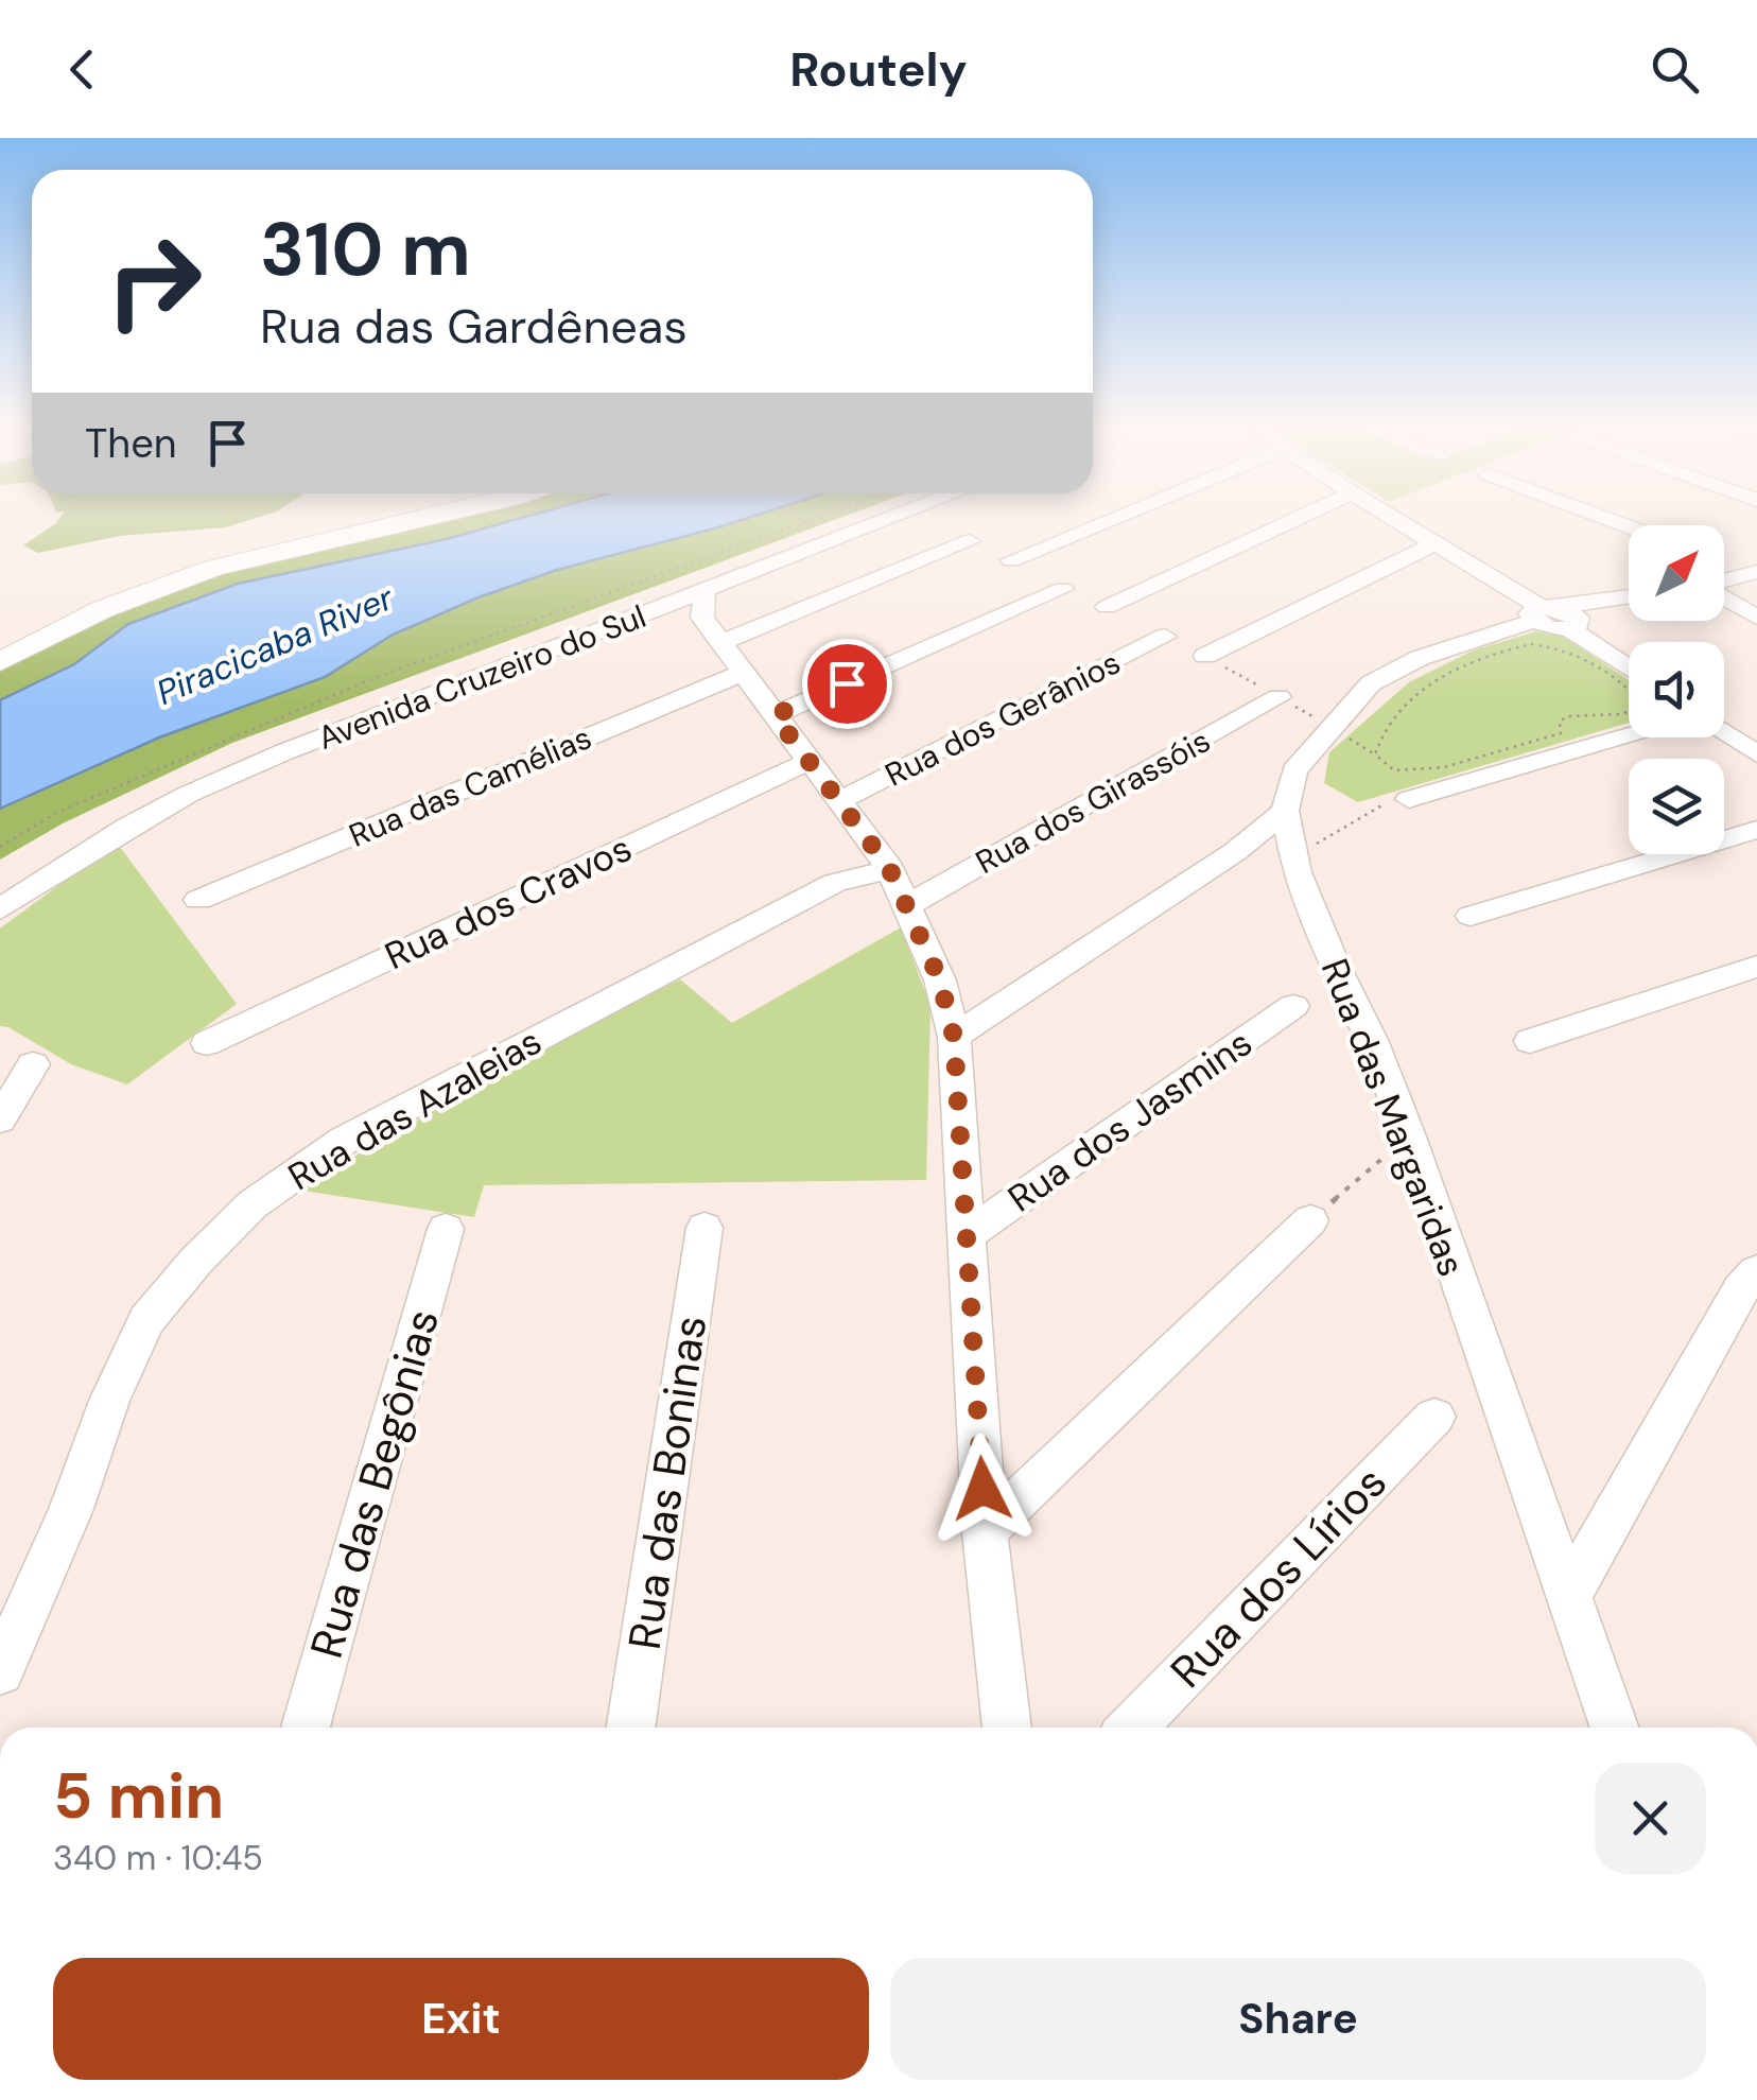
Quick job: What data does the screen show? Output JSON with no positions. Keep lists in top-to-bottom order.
{
  "streets": {
    "street": [
      "Avenida Cruzeiro do Sul",
      "Rua dos Gerânios",
      "Rua das Camélias",
      "Rua dos Girassóis",
      "Rua dos Cravos",
      "Rua das Azaleias",
      "Rua das Margaridas",
      "Rua dos Jasmins",
      "Rua das Boninas",
      "Rua das Begônias",
      "Rua dos Lírios"
    ]
  },
  "water": ["Piracicaba River"],
  "north": "top right",
  "page": {
    "header": "Routely",
    "turn": ["310 m", "Rua das Gardêneas"],
    "then": "Then",
    "heading": ["5 min", "340 m · 10:45"],
    "buttons": ["Exit", "Share"]
  }
}
